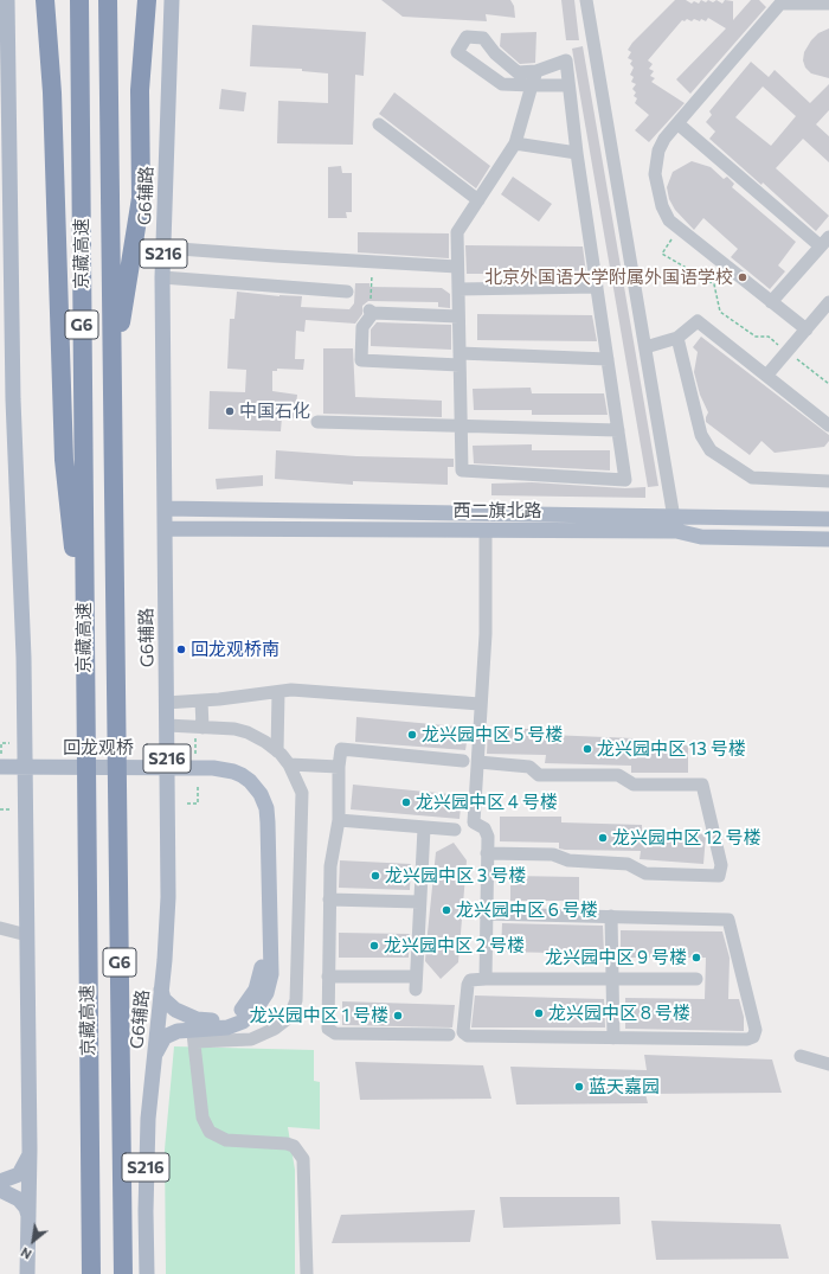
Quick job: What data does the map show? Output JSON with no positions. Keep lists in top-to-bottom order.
{
  "streets": {
    "highway": ["京藏高速", "G6"],
    "main road": [
      "G6辅路",
      "S216",
      "西二旗北路",
      "回龙观桥"
    ]
  },
  "crossings": [
    ["G6辅路", "西二旗北路"]
  ],
  "places": [
    "北京外国语大学附属外国语学校",
    "中国石化",
    "回龙观桥南",
    "龙兴园中区 5 号楼",
    "龙兴园中区 13 号楼",
    "龙兴园中区 4 号楼",
    "龙兴园中区 12 号楼",
    "龙兴园中区 3 号楼",
    "龙兴园中区 6 号楼",
    "龙兴园中区 2 号楼",
    "龙兴园中区 9 号楼",
    "龙兴园中区 8 号楼",
    "龙兴园中区 1 号楼",
    "蓝天嘉园"
  ],
  "north": "bottom left"
}
